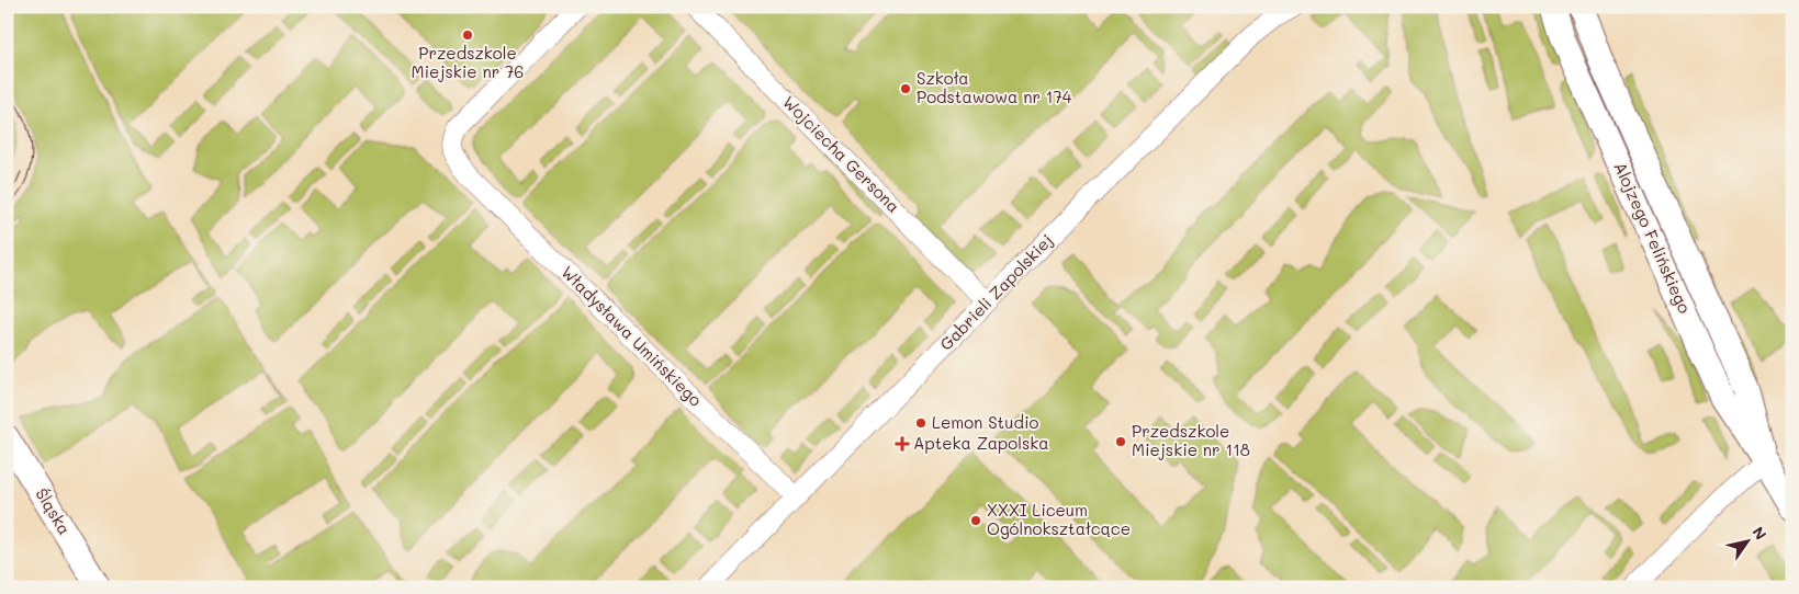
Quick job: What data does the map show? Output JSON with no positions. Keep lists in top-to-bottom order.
{
  "streets": {
    "street": [
      "Wojciecha Gersona",
      "Alojzego Felińskiego",
      "Gabrieli Zapolskiej",
      "Władysława Umińskiego",
      "Śląska"
    ]
  },
  "crossings": [
    ["Wojciecha Gersona", "Gabrieli Zapolskiej"],
    ["Gabrieli Zapolskiej", "Władysława Umińskiego"]
  ],
  "places": {
    "other": [
      "Przedszkole Miejskie nr 76",
      "Szkoła Podstawowa nr 174",
      "Lemon Studio",
      "Przedszkole Miejskie nr 118",
      "XXXI Liceum Ogólnokształcące"
    ],
    "health": ["Apteka Zapolska"]
  },
  "north": "top right"
}
